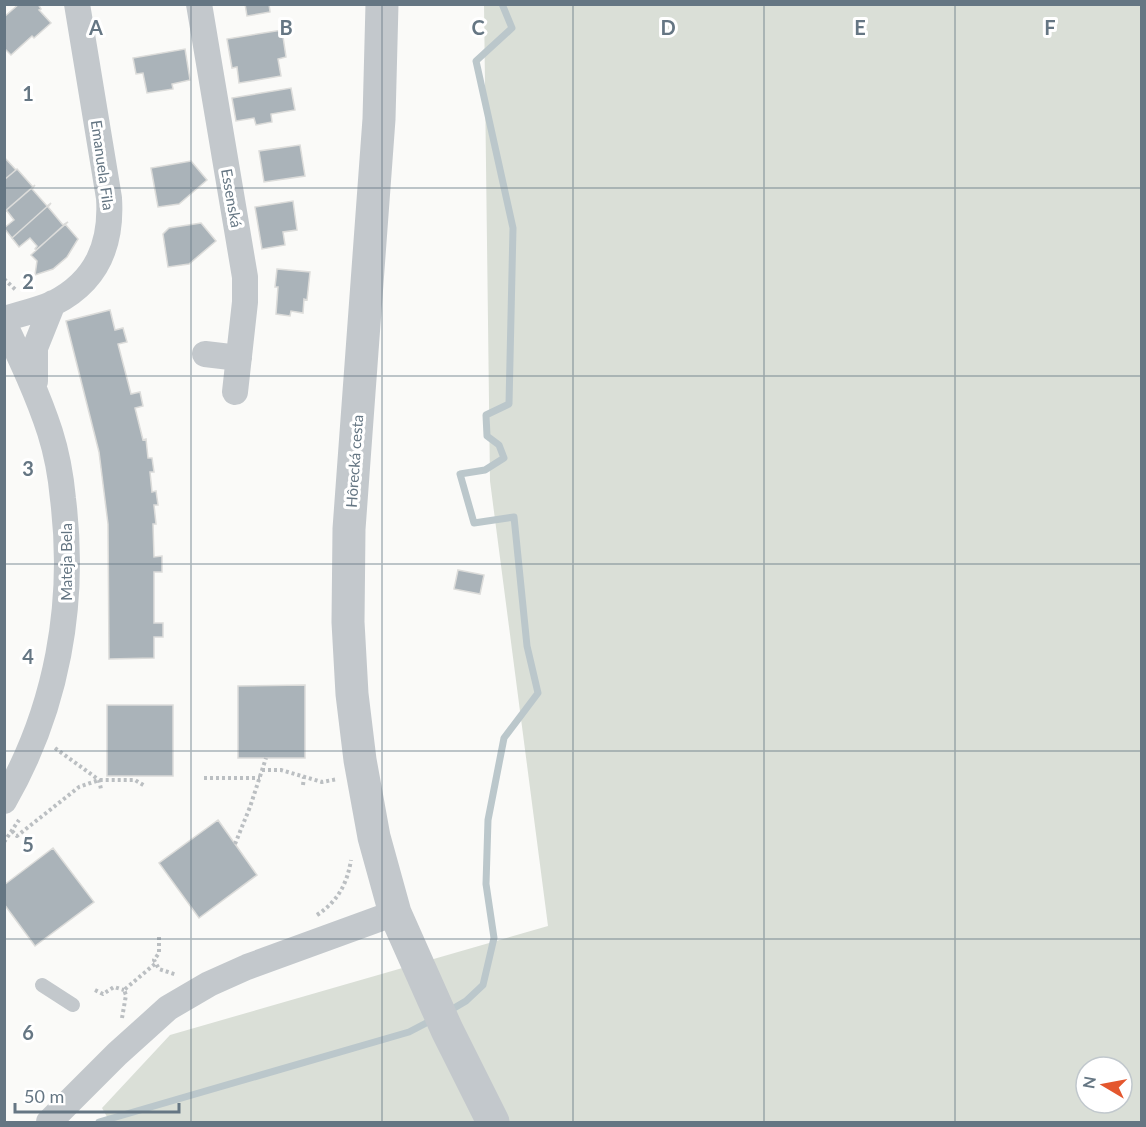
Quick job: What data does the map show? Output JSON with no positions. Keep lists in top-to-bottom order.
{
  "streets": {
    "street": [
      "Emanuela Fila",
      "Essenská",
      "Hôrecká cesta",
      "Mateja Bela"
    ]
  },
  "crossings": [
    ["Emanuela Fila", "Mateja Bela"]
  ],
  "scale_bar": "50 m",
  "north": "left",
  "grid": {
    "columns": [
      "A",
      "B",
      "C",
      "D",
      "E",
      "F"
    ],
    "rows": [
      "1",
      "2",
      "3",
      "4",
      "5",
      "6"
    ]
  }
}
